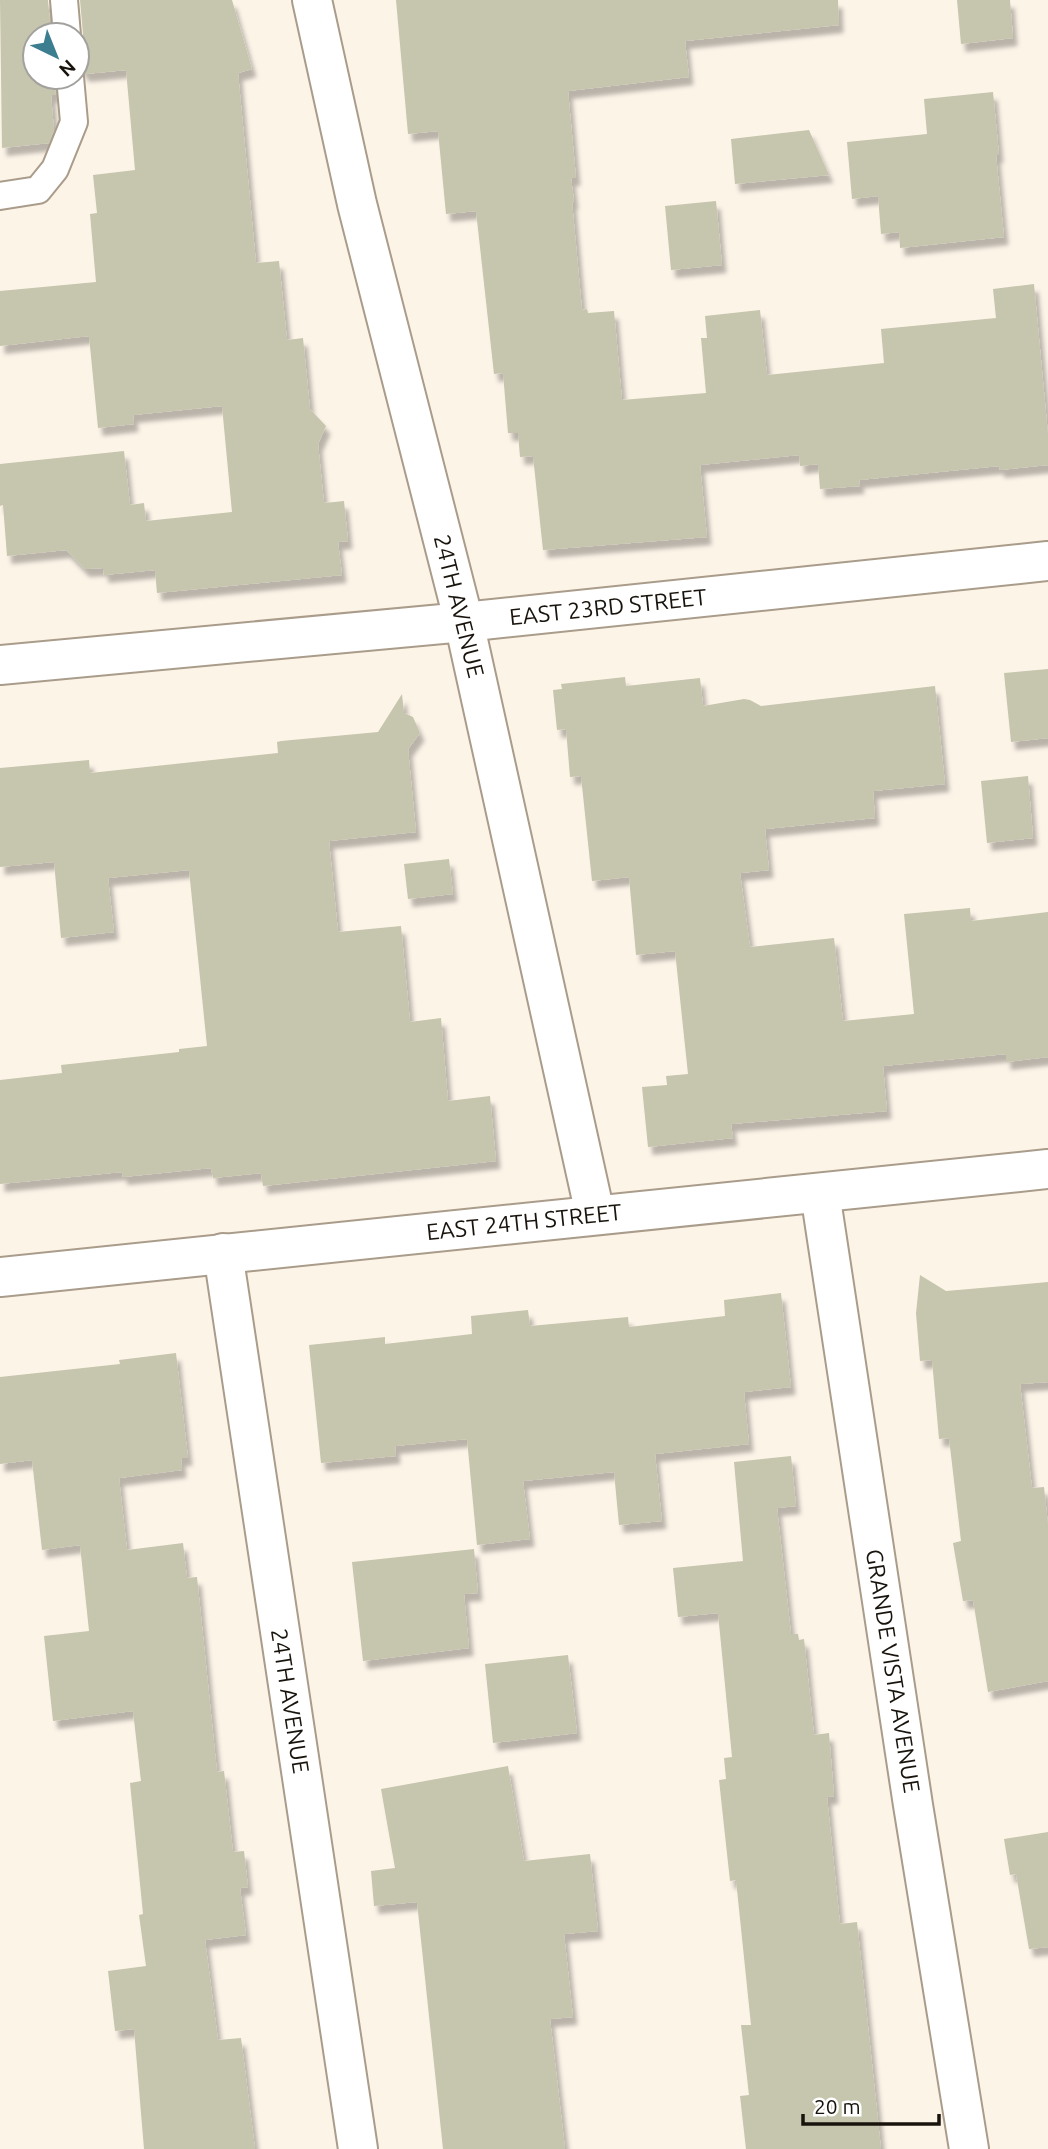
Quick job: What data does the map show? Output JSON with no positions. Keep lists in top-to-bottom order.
{
  "streets": {
    "street": [
      "24TH AVENUE",
      "EAST 23RD STREET",
      "EAST 24TH STREET",
      "GRANDE VISTA AVENUE"
    ]
  },
  "crossings": [
    ["24TH AVENUE", "EAST 23RD STREET"],
    ["24TH AVENUE", "EAST 24TH STREET"],
    ["EAST 24TH STREET", "GRANDE VISTA AVENUE"]
  ],
  "scale_bar": "20 m",
  "north": "bottom right"
}
